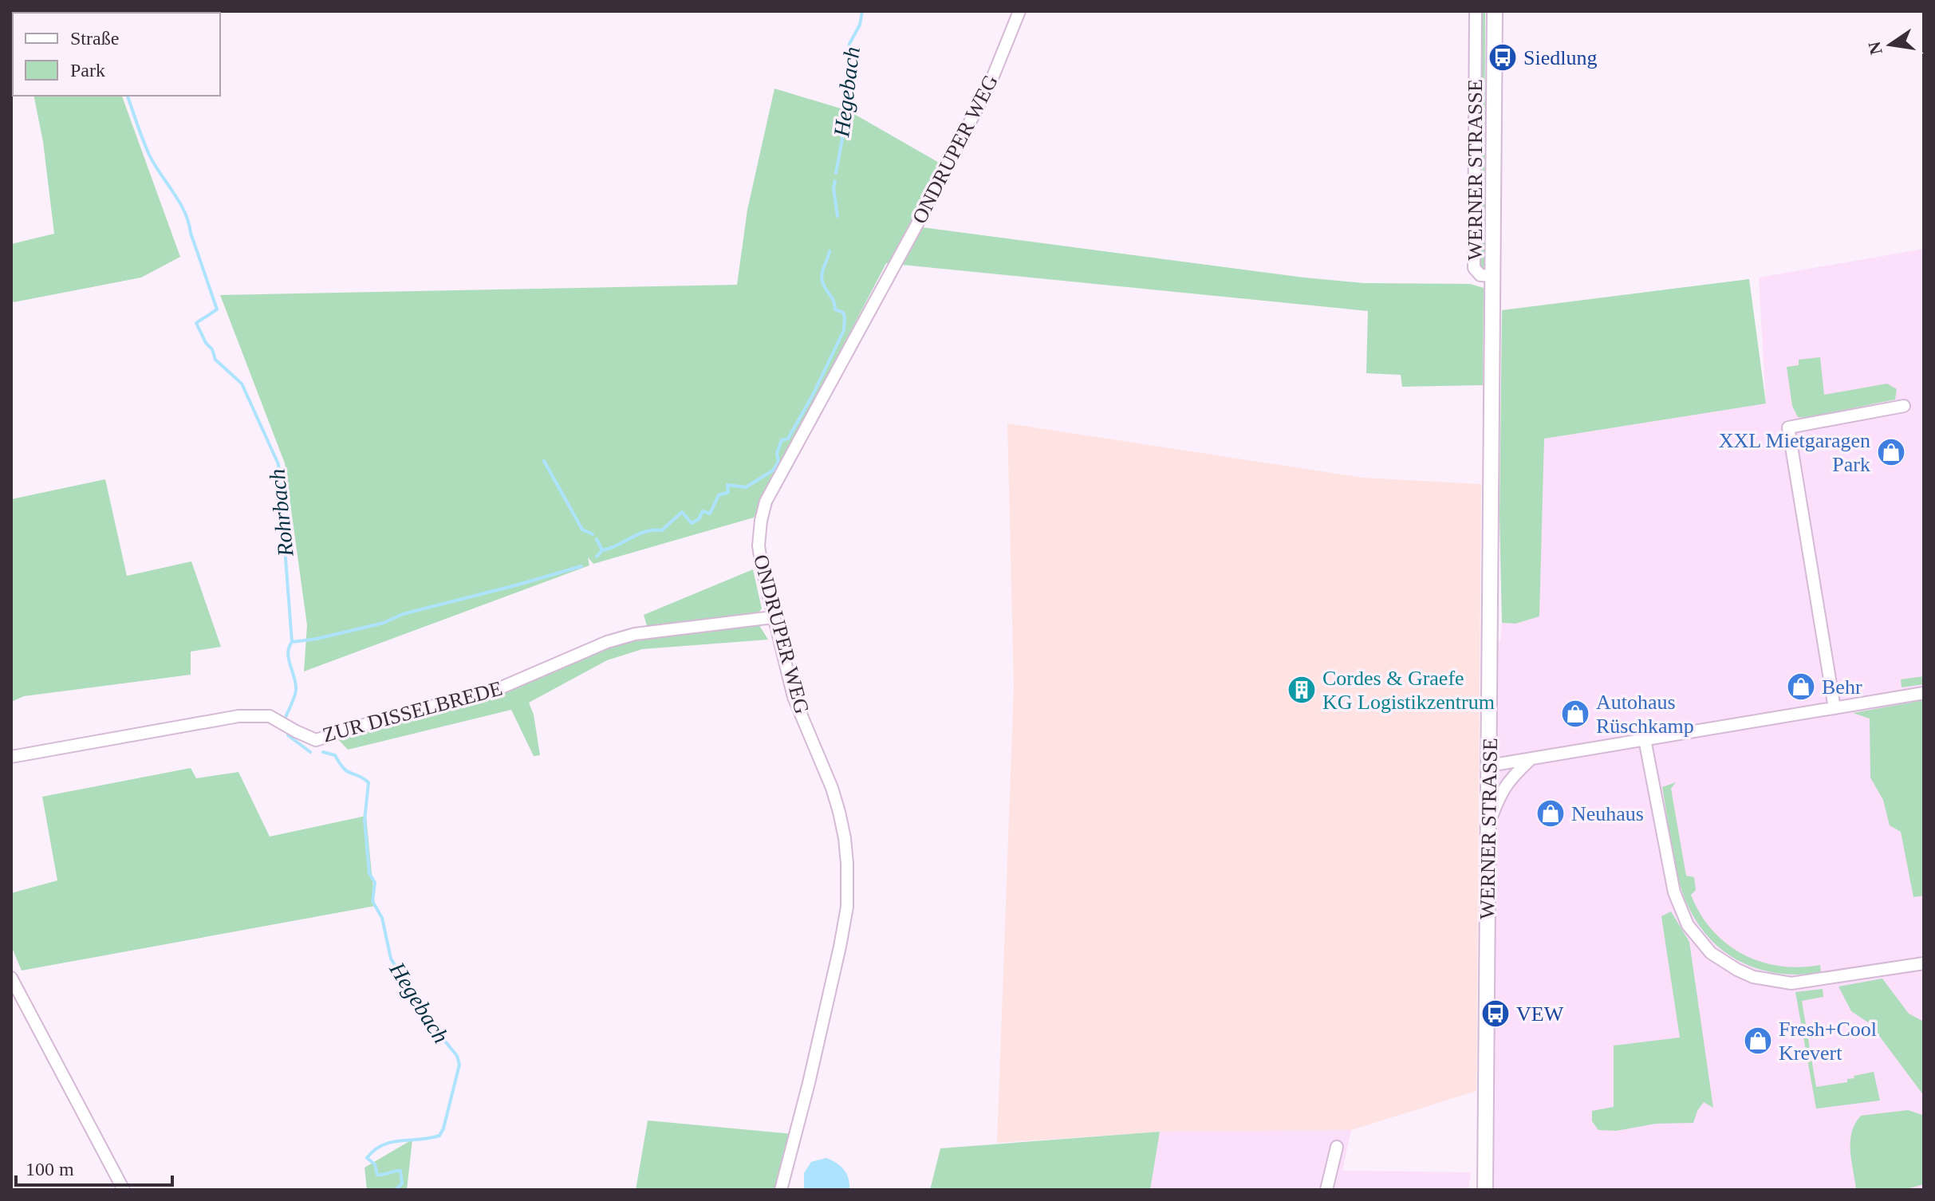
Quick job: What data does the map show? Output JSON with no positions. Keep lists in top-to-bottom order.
{
  "streets": {
    "main road": ["WERNER STRASSE"],
    "street": ["ONDRUPER WEG", "ZUR DISSELBREDE"]
  },
  "crossings": [
    ["ONDRUPER WEG", "ZUR DISSELBREDE"]
  ],
  "water": ["Hegebach", "Rohrbach"],
  "places": {
    "bus stop": ["Siedlung", "VEW"],
    "shop": [
      "XXL Mietgaragen Park",
      "Behr",
      "Autohaus Rüschkamp",
      "Neuhaus",
      "Fresh+Cool Krevert"
    ],
    "building": ["Cordes & Graefe KG Logistikzentrum"]
  },
  "legend": ["Straße", "Park"],
  "scale_bar": "100 m",
  "north": "left"
}
